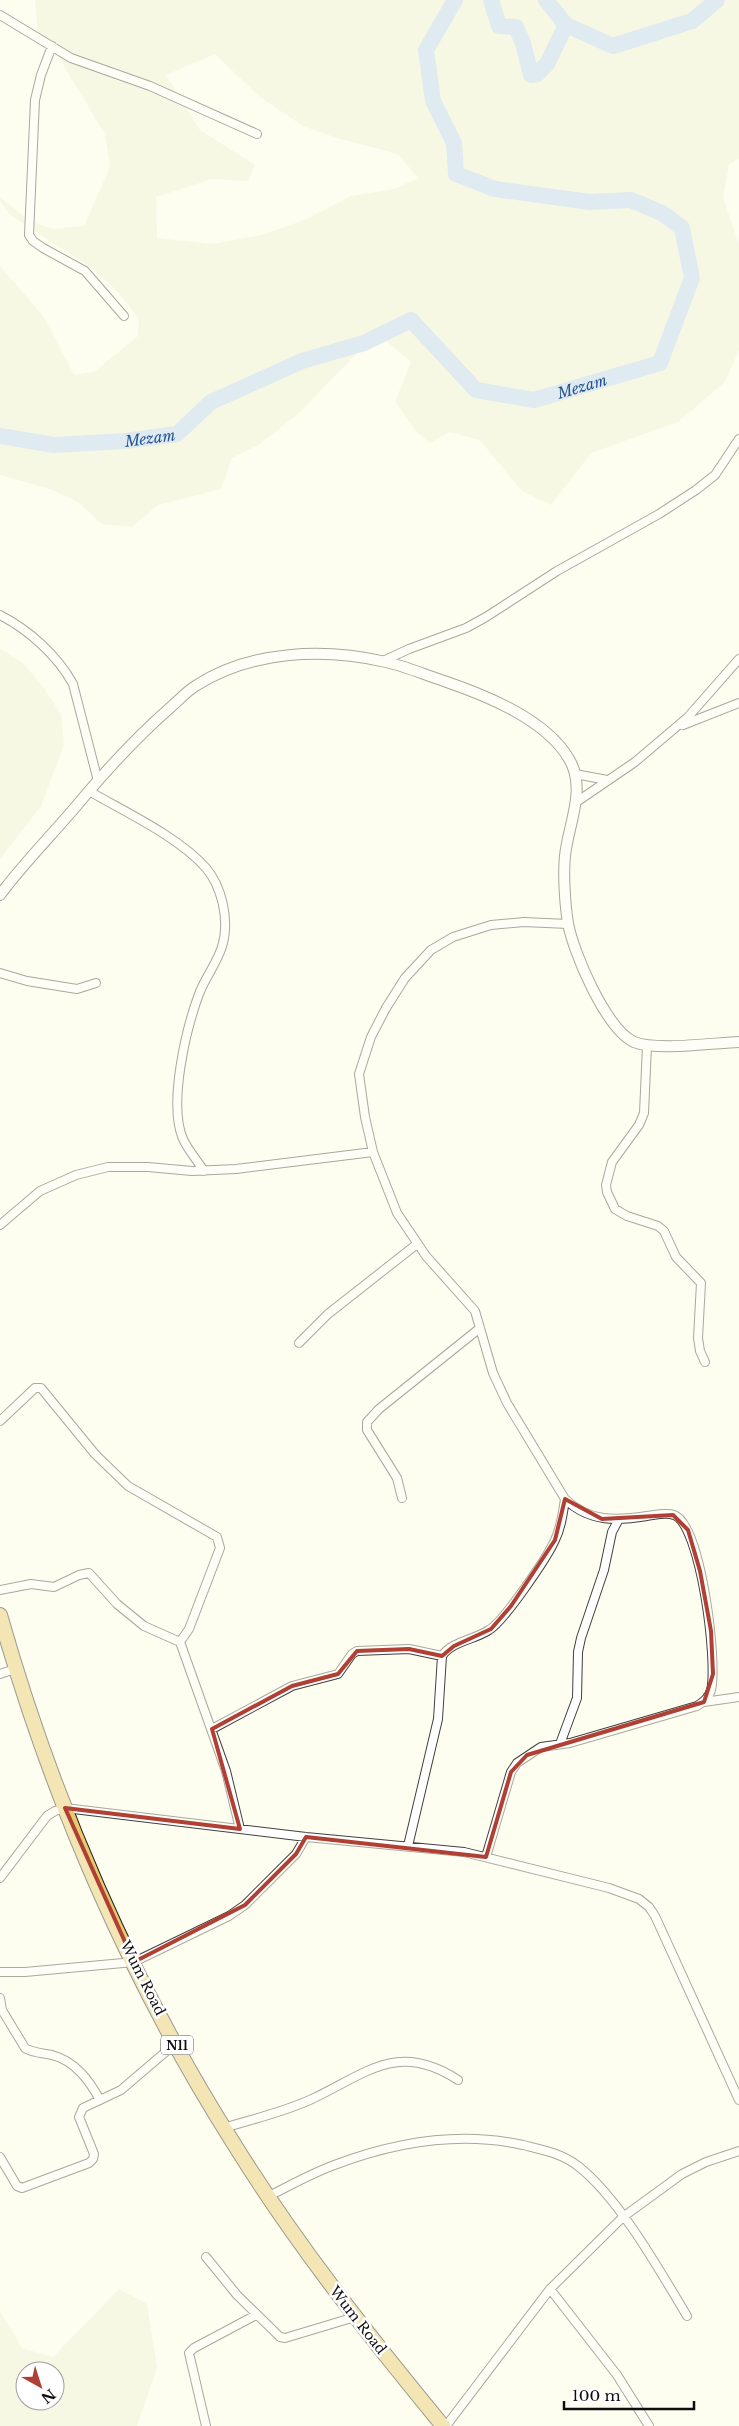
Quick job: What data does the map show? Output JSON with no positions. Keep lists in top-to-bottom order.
{
  "streets": {
    "highway": ["Wum Road", "N11"]
  },
  "water": ["Mezam"],
  "scale_bar": "100 m",
  "north": "bottom right"
}
